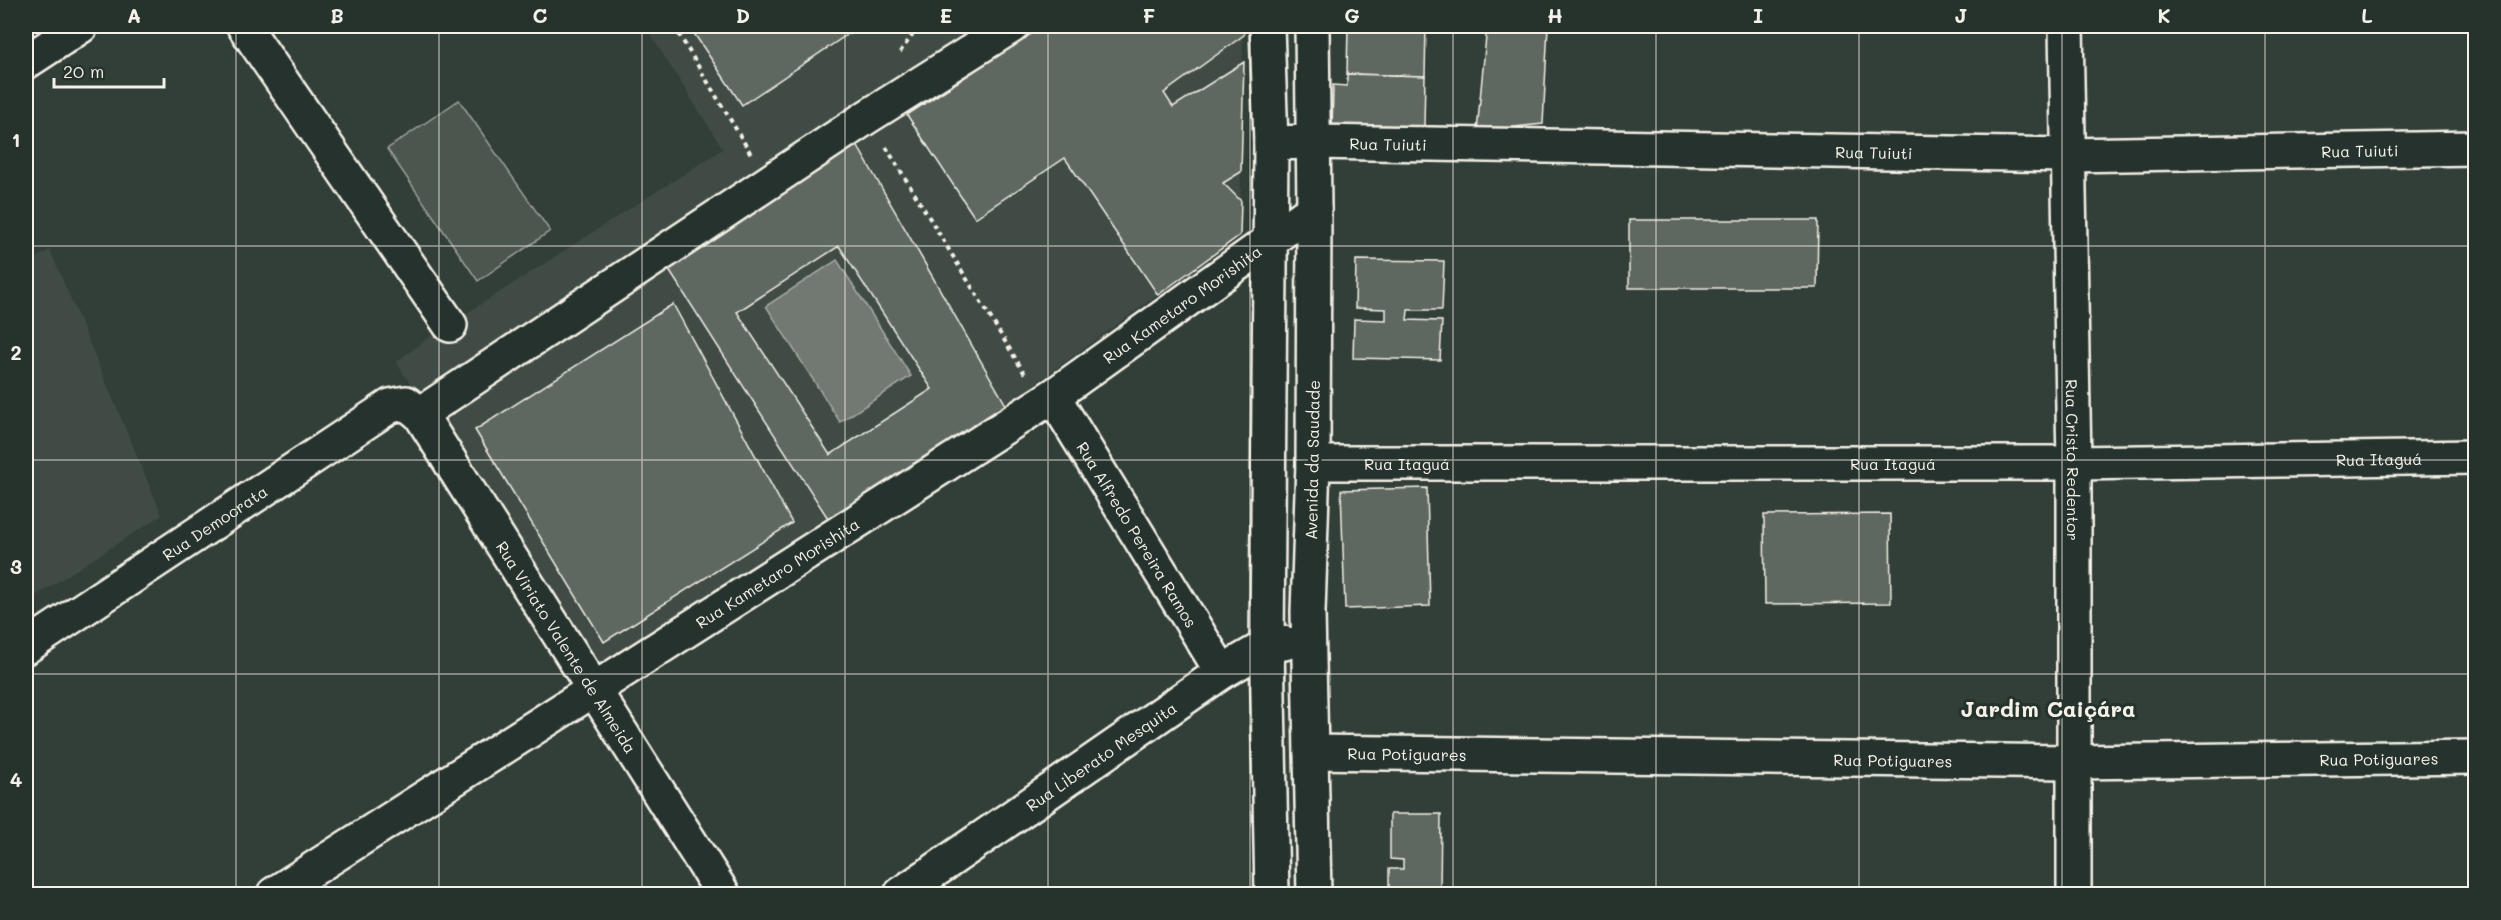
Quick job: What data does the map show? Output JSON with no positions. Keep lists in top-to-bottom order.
{
  "streets": {
    "street": [
      "Rua Tuiuti",
      "Rua Kametaro Morishita",
      "Rua Itaguá",
      "Avenida da Saudade",
      "Rua Cristo Redentor",
      "Rua Democrata",
      "Rua Alfredo Pereira Ramos",
      "Rua Viriato Valente de Almeida",
      "Rua Potiguares",
      "Rua Liberato Mesquita"
    ]
  },
  "crossings": [
    ["Rua Tuiuti", "Avenida da Saudade"],
    ["Rua Tuiuti", "Rua Cristo Redentor"],
    ["Rua Kametaro Morishita", "Avenida da Saudade"],
    ["Rua Kametaro Morishita", "Rua Alfredo Pereira Ramos"],
    ["Rua Kametaro Morishita", "Rua Viriato Valente de Almeida"],
    ["Rua Itaguá", "Avenida da Saudade"],
    ["Rua Itaguá", "Rua Cristo Redentor"],
    ["Avenida da Saudade", "Rua Potiguares"],
    ["Avenida da Saudade", "Rua Liberato Mesquita"],
    ["Rua Cristo Redentor", "Rua Potiguares"],
    ["Rua Democrata", "Rua Viriato Valente de Almeida"],
    ["Rua Alfredo Pereira Ramos", "Rua Liberato Mesquita"]
  ],
  "districts": ["Jardim Caiçára"],
  "scale_bar": "20 m",
  "grid": {
    "columns": [
      "A",
      "B",
      "C",
      "D",
      "E",
      "F",
      "G",
      "H",
      "I",
      "J",
      "K",
      "L"
    ],
    "rows": [
      "1",
      "2",
      "3",
      "4"
    ]
  }
}
